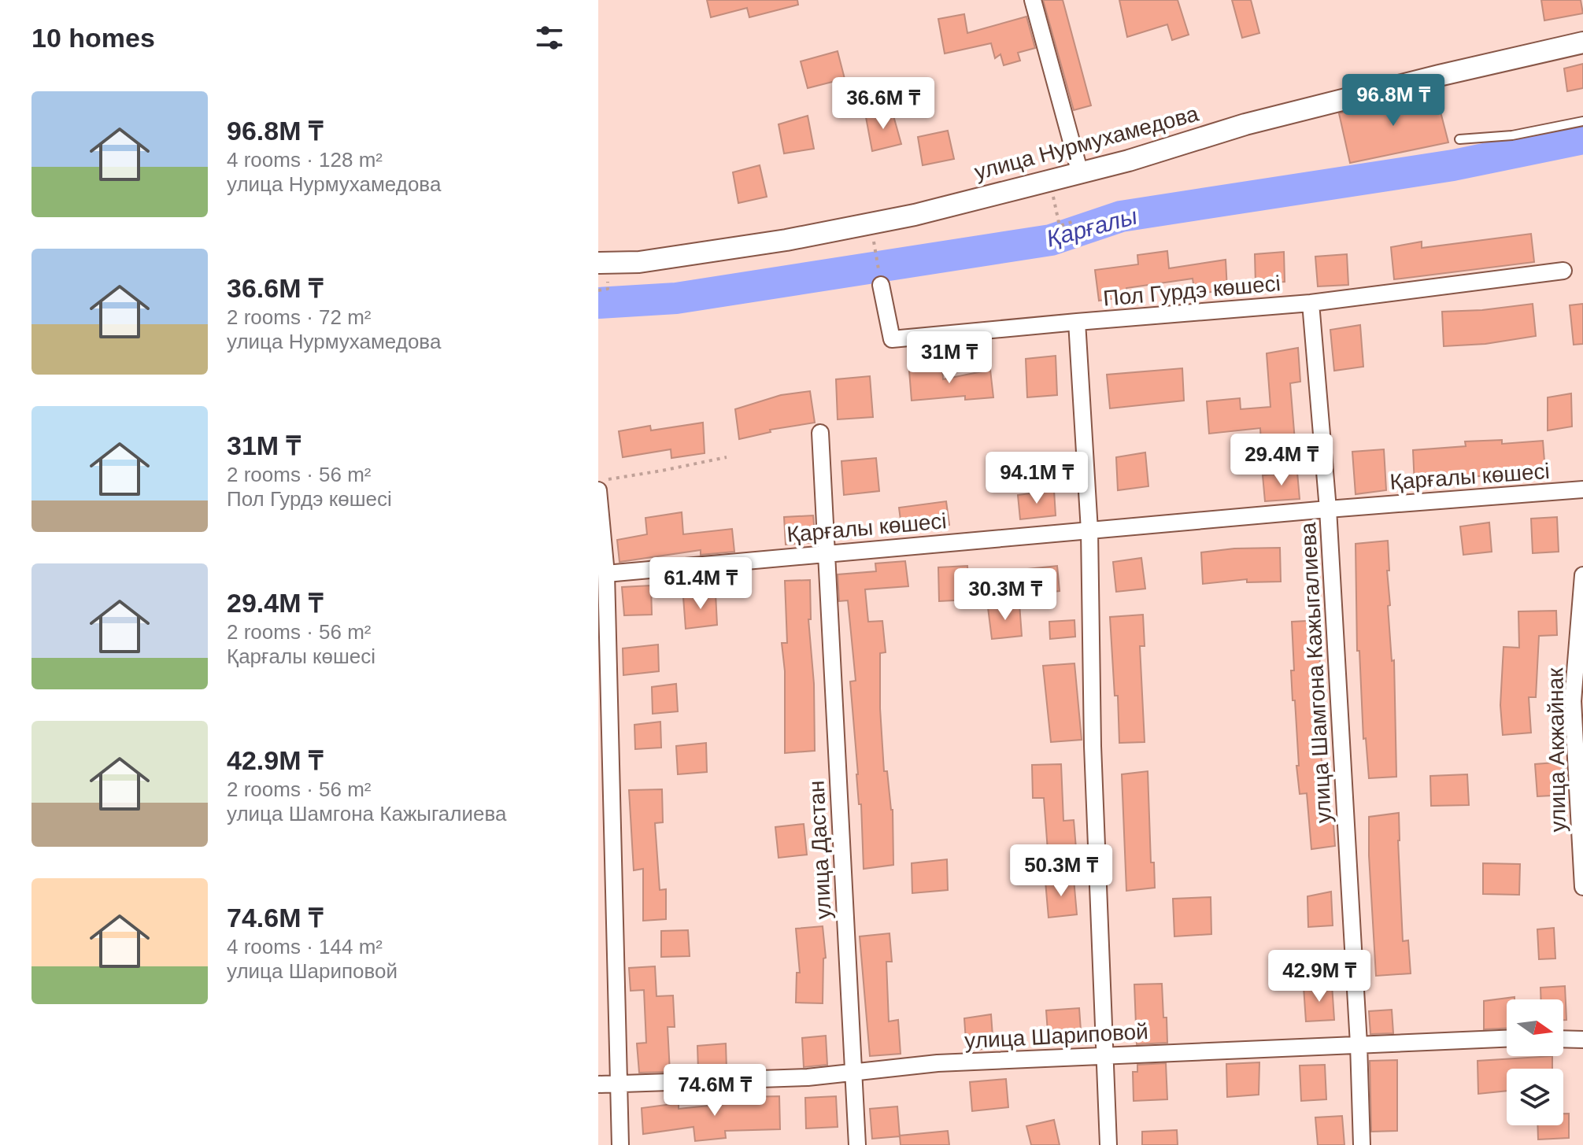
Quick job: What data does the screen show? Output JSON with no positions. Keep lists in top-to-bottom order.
{
  "streets": {
    "street": [
      "улица Нурмухамедова",
      "Пол Гурдэ көшесі",
      "Қарғалы көшесі",
      "улица Шамгона Кажыгалиева",
      "улица Акжайнак",
      "улица Дастан",
      "улица Шариповой"
    ]
  },
  "crossings": [
    ["Пол Гурдэ көшесі", "Қарғалы көшесі"],
    ["Пол Гурдэ көшесі", "улица Шамгона Кажыгалиева"],
    ["Пол Гурдэ көшесі", "улица Шариповой"],
    ["Қарғалы көшесі", "улица Шамгона Кажыгалиева"],
    ["Қарғалы көшесі", "улица Дастан"],
    ["улица Шамгона Кажыгалиева", "улица Шариповой"],
    ["улица Дастан", "улица Шариповой"]
  ],
  "water": ["Қарғалы"],
  "north": "right",
  "page": {
    "heading": "10 homes",
    "price": [
      "96.8M ₸",
      "36.6M ₸",
      "31M ₸",
      "29.4M ₸",
      "94.1M ₸",
      "61.4M ₸",
      "30.3M ₸",
      "50.3M ₸",
      "42.9M ₸",
      "74.6M ₸"
    ],
    "list": [
      {
        "name": "96.8M ₸",
        "note": "4 rooms · 128 m² · улица Нурмухамедова"
      },
      {
        "name": "36.6M ₸",
        "note": "2 rooms · 72 m² · улица Нурмухамедова"
      },
      {
        "name": "31M ₸",
        "note": "2 rooms · 56 m² · Пол Гурдэ көшесі"
      },
      {
        "name": "29.4M ₸",
        "note": "2 rooms · 56 m² · Қарғалы көшесі"
      },
      {
        "name": "42.9M ₸",
        "note": "2 rooms · 56 m² · улица Шамгона Кажыгалиева"
      },
      {
        "name": "74.6M ₸",
        "note": "4 rooms · 144 m² · улица Шариповой"
      }
    ]
  }
}
